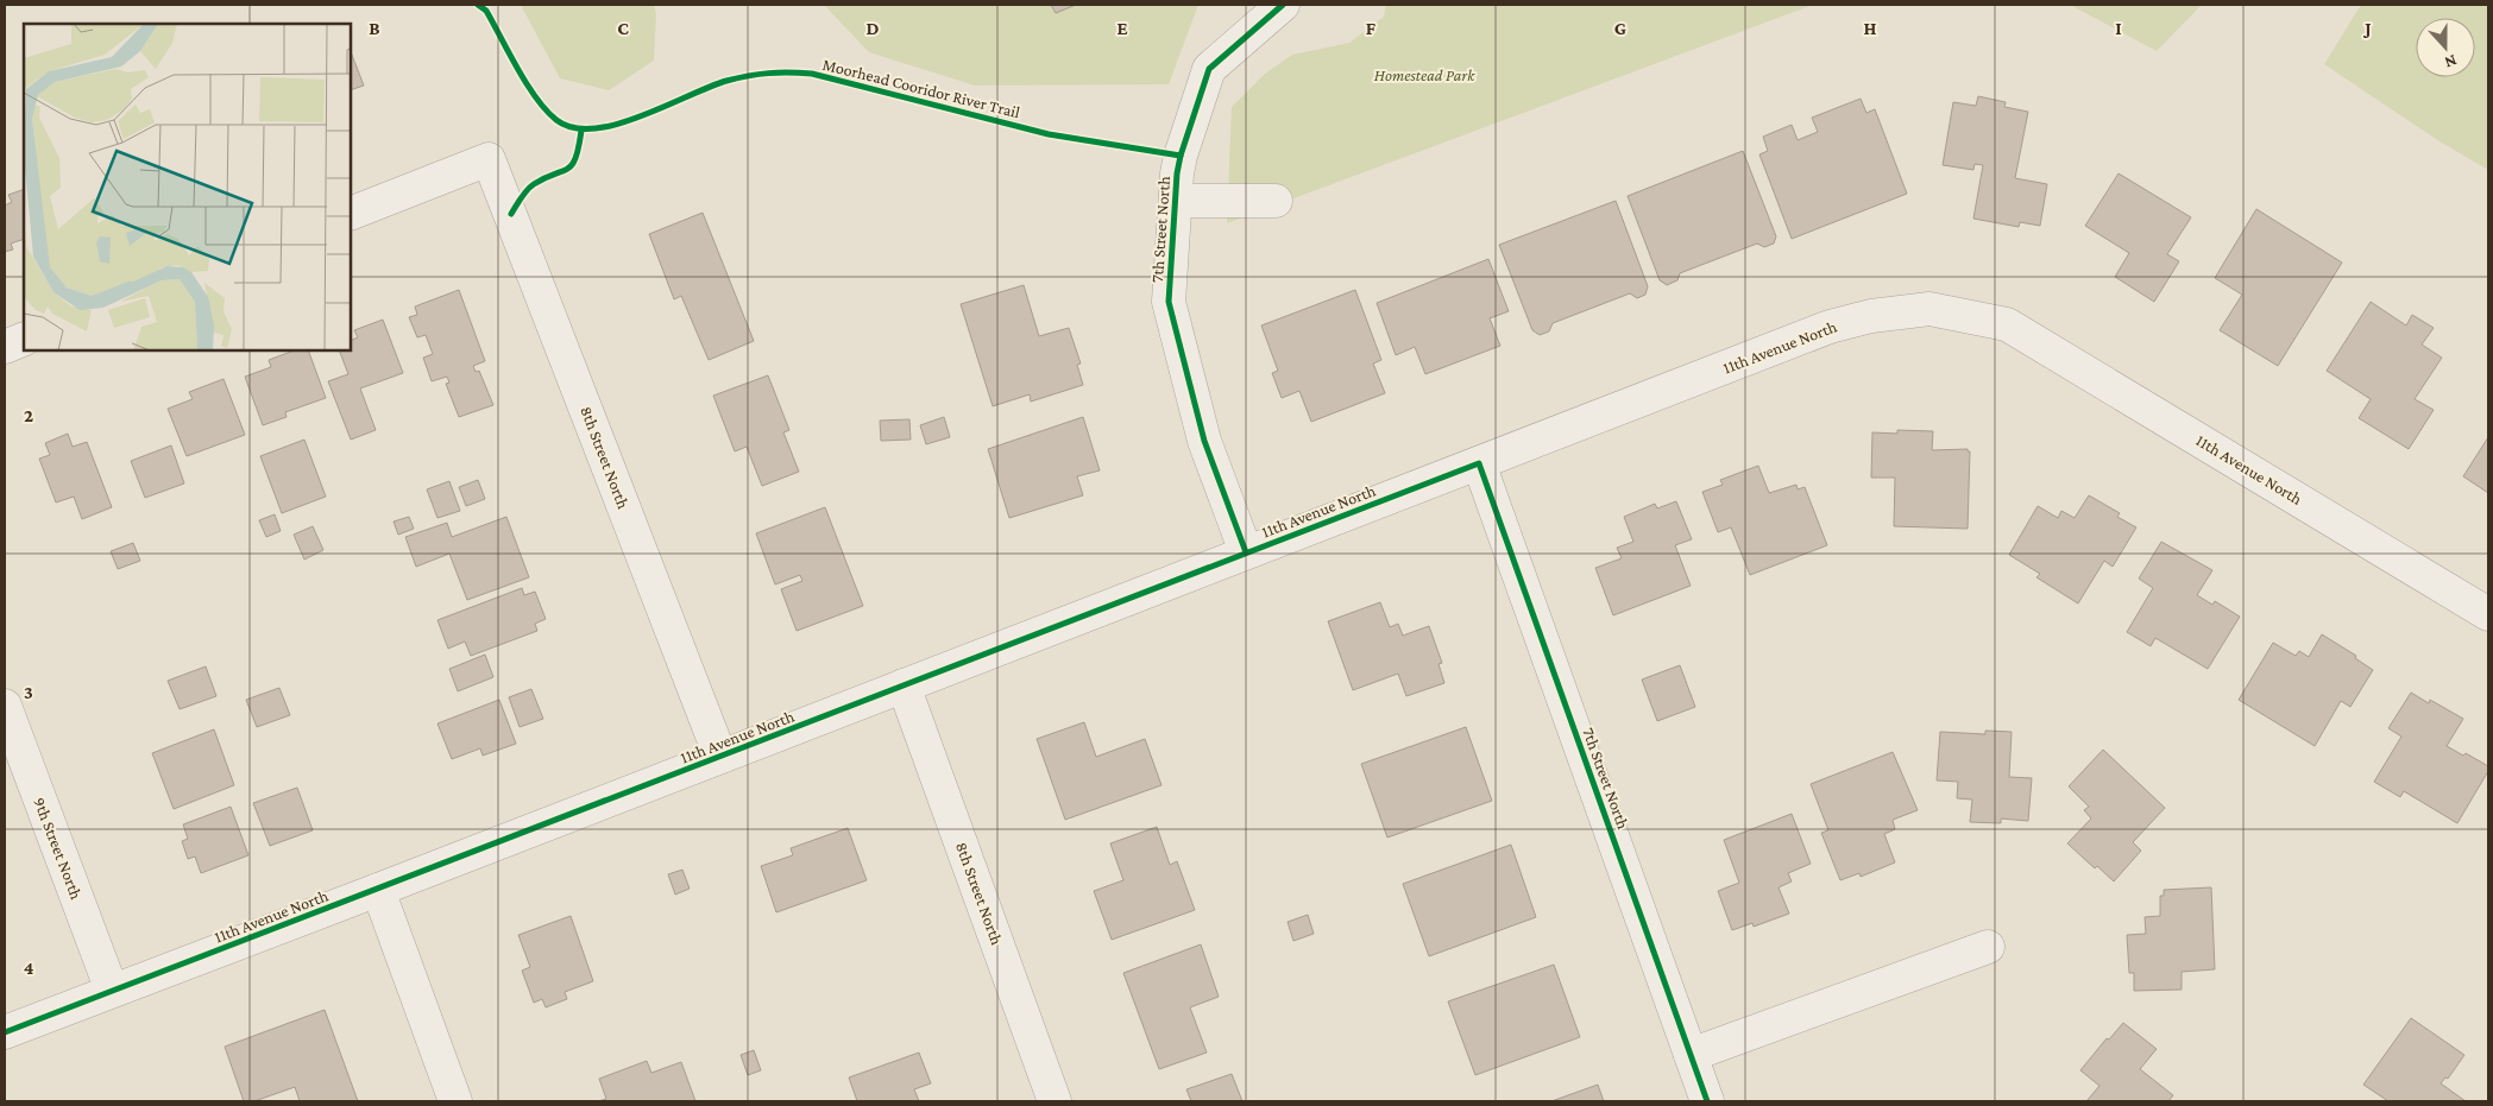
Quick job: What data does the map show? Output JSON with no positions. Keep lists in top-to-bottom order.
{
  "streets": {
    "street": [
      "7th Street North",
      "11th Avenue North",
      "8th Street North",
      "9th Street North"
    ],
    "cycle path": ["Moorhead Cooridor River Trail"]
  },
  "crossings": [
    ["7th Street North", "11th Avenue North"],
    ["11th Avenue North", "8th Street North"],
    ["11th Avenue North", "9th Street North"]
  ],
  "parks": ["Homestead Park"],
  "north": "bottom",
  "grid": {
    "columns": [
      "B",
      "C",
      "D",
      "E",
      "F",
      "G",
      "H",
      "I",
      "J"
    ],
    "rows": ["2", "3", "4"]
  }
}
